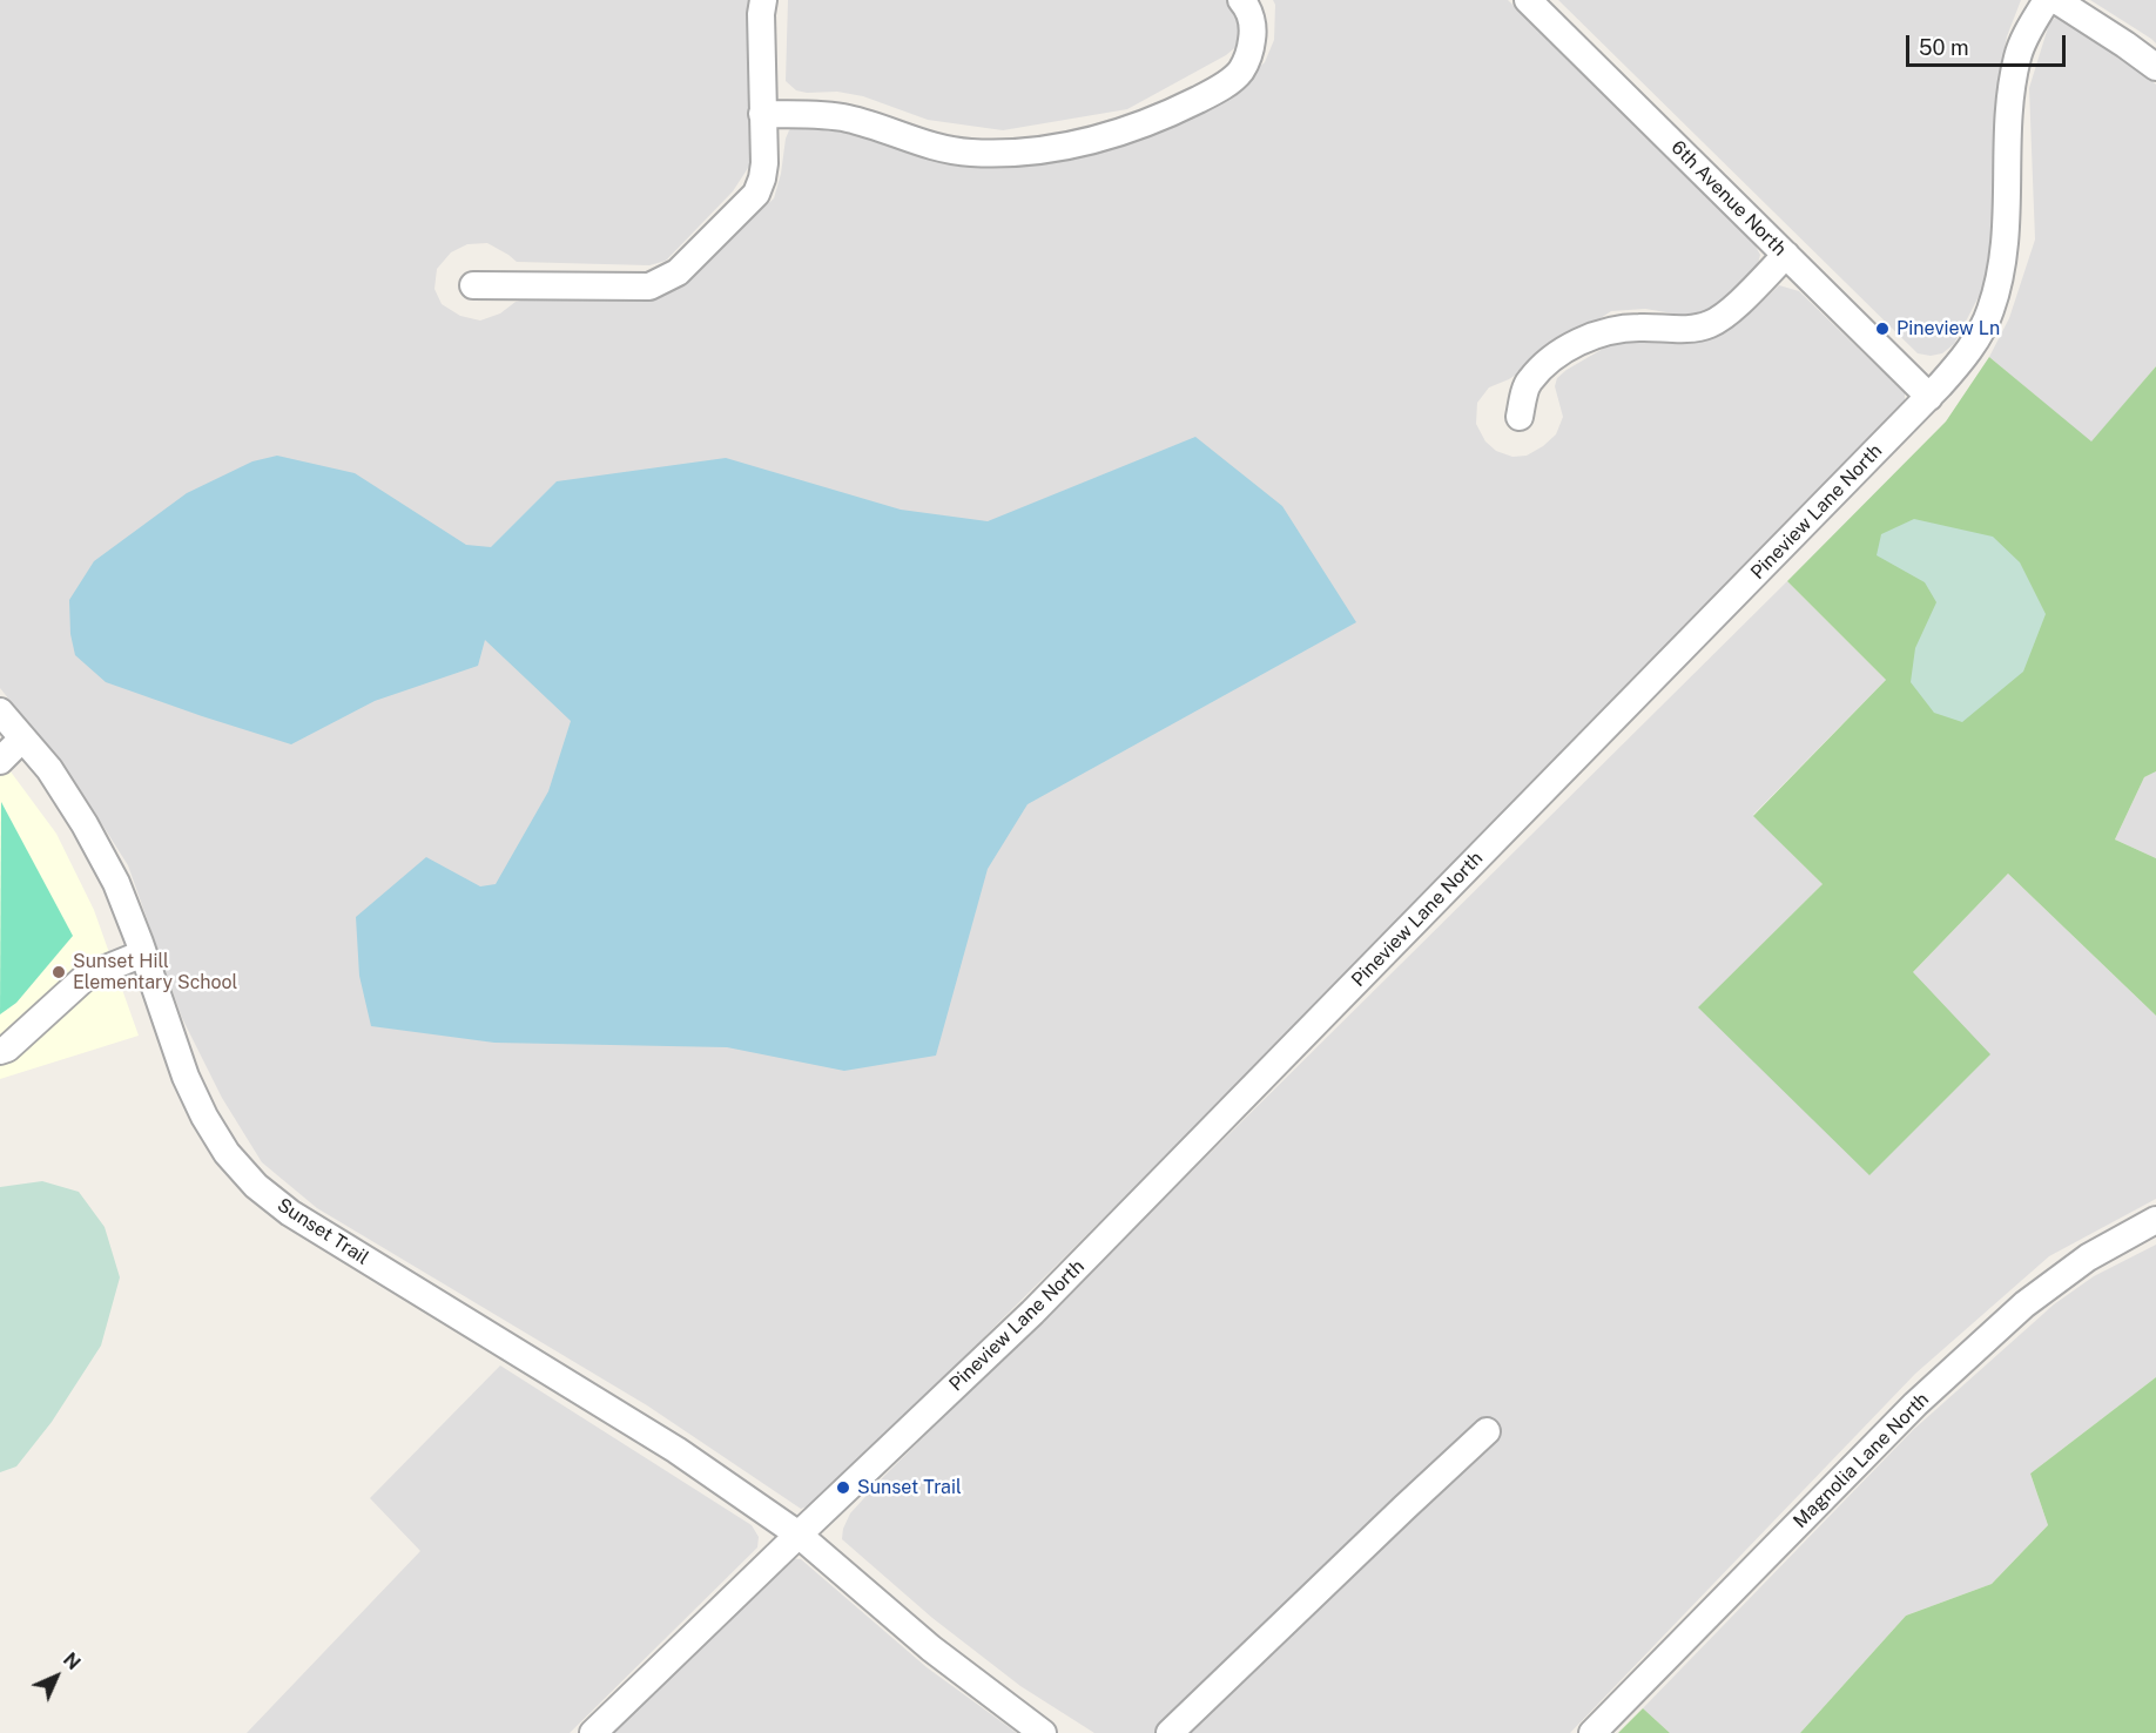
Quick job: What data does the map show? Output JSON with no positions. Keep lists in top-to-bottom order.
{
  "streets": {
    "street": [
      "6th Avenue North",
      "Pineview Lane North",
      "Sunset Trail",
      "Magnolia Lane North"
    ]
  },
  "crossings": [
    ["6th Avenue North", "Pineview Lane North"],
    ["Pineview Lane North", "Sunset Trail"]
  ],
  "places": ["Pineview Ln", "Sunset Hill Elementary School", "Sunset Trail"],
  "scale_bar": "50 m",
  "north": "top right"
}
